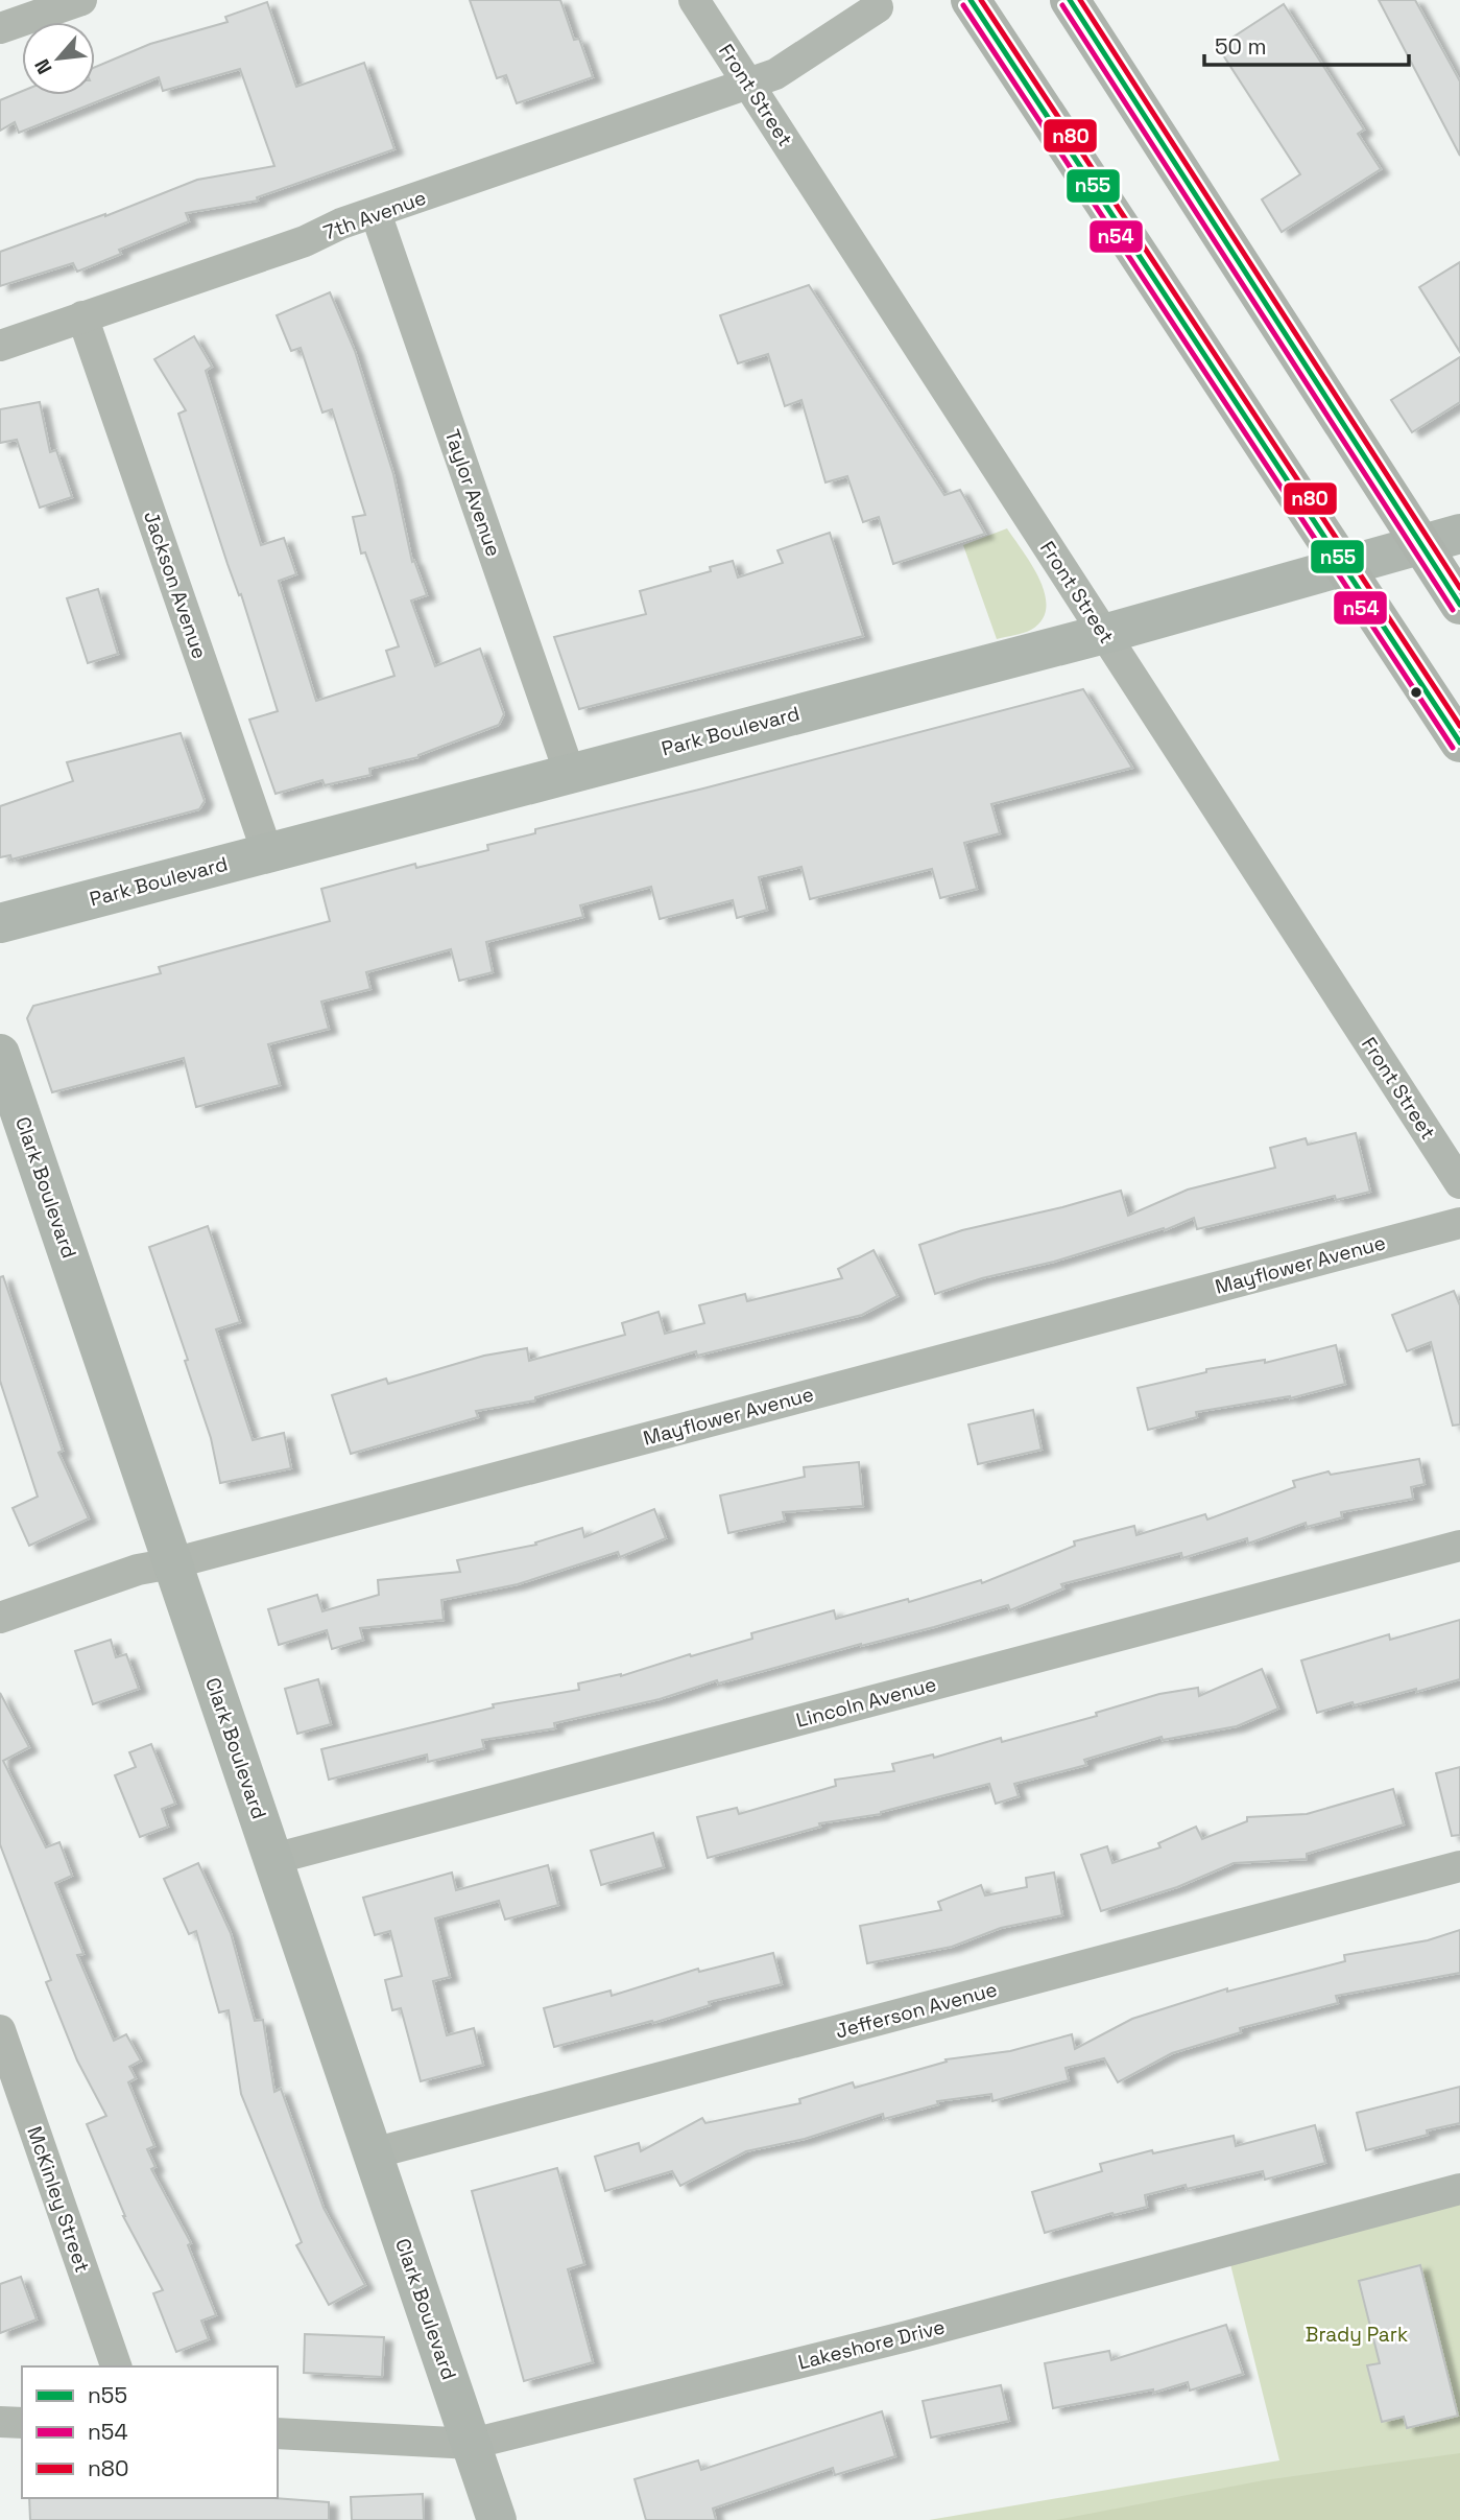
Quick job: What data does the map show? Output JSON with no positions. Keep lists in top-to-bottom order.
{
  "streets": {
    "street": [
      "Front Street",
      "7th Avenue",
      "Taylor Avenue",
      "Jackson Avenue",
      "Park Boulevard",
      "Clark Boulevard",
      "Mayflower Avenue",
      "Lincoln Avenue",
      "Jefferson Avenue",
      "McKinley Street",
      "Lakeshore Drive"
    ]
  },
  "crossings": [
    ["Front Street", "7th Avenue"],
    ["Front Street", "Park Boulevard"],
    ["7th Avenue", "Taylor Avenue"],
    ["7th Avenue", "Jackson Avenue"],
    ["Taylor Avenue", "Park Boulevard"],
    ["Jackson Avenue", "Park Boulevard"],
    ["Clark Boulevard", "Mayflower Avenue"],
    ["Clark Boulevard", "Lincoln Avenue"],
    ["Clark Boulevard", "Jefferson Avenue"],
    ["Clark Boulevard", "Lakeshore Drive"]
  ],
  "parks": ["Brady Park"],
  "lines": ["transit line n55", "transit line n80", "transit line n54"],
  "legend": ["n55", "n54", "n80"],
  "scale_bar": "50 m",
  "north": "bottom left"
}
